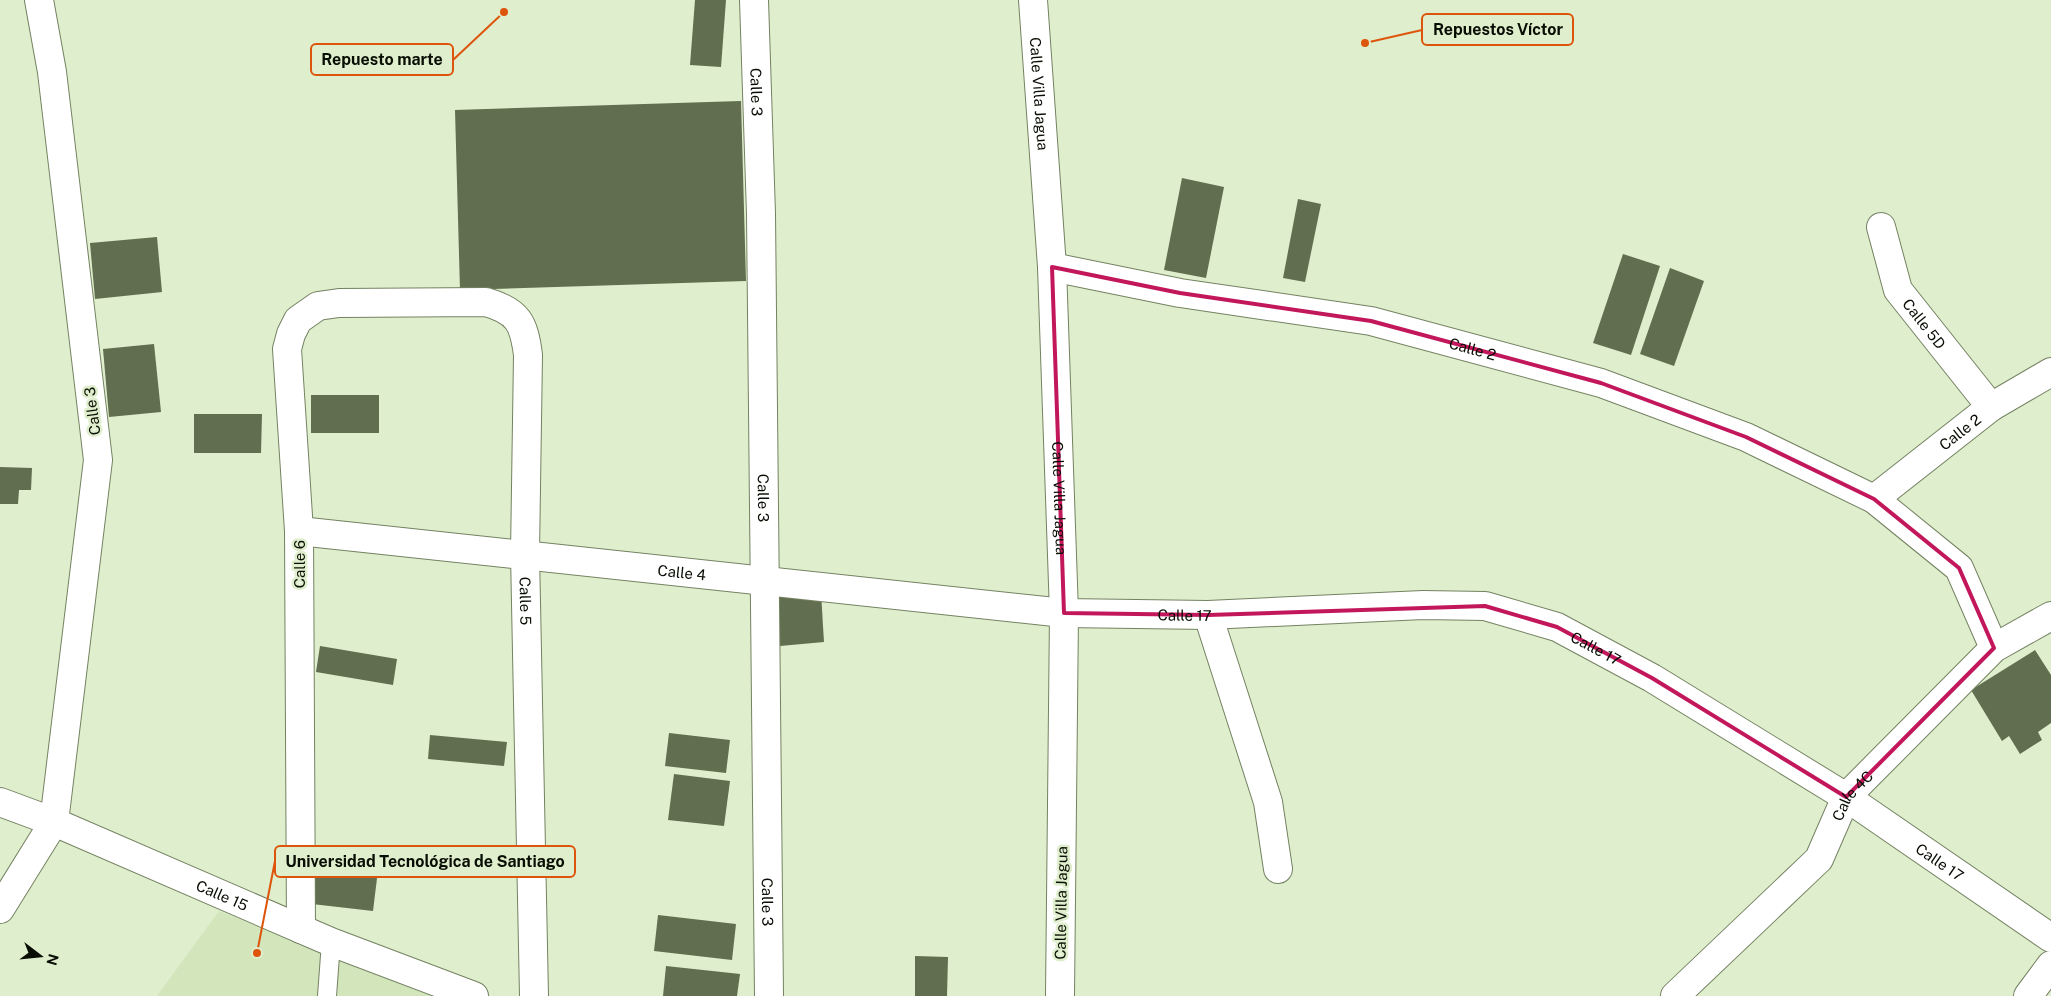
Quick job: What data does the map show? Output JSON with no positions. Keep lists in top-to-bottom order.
{
  "streets": {
    "street": [
      "Calle 3",
      "Calle Villa Jagua",
      "Calle 5D",
      "Calle 2",
      "Calle 6",
      "Calle 4",
      "Calle 5",
      "Calle 17",
      "Calle 4C",
      "Calle 15"
    ]
  },
  "crossings": [
    ["Calle 3", "Calle 4"],
    ["Calle 3", "Calle 15"],
    ["Calle Villa Jagua", "Calle 2"],
    ["Calle Villa Jagua", "Calle 4"],
    ["Calle Villa Jagua", "Calle 17"],
    ["Calle 5D", "Calle 2"],
    ["Calle 2", "Calle 4C"],
    ["Calle 6", "Calle 4"],
    ["Calle 6", "Calle 5"],
    ["Calle 6", "Calle 15"],
    ["Calle 4", "Calle 5"],
    ["Calle 4", "Calle 17"],
    ["Calle 17", "Calle 4C"]
  ],
  "places": ["Repuesto marte", "Repuestos Víctor", "Universidad Tecnológica de Santiago"],
  "north": "right"
}
